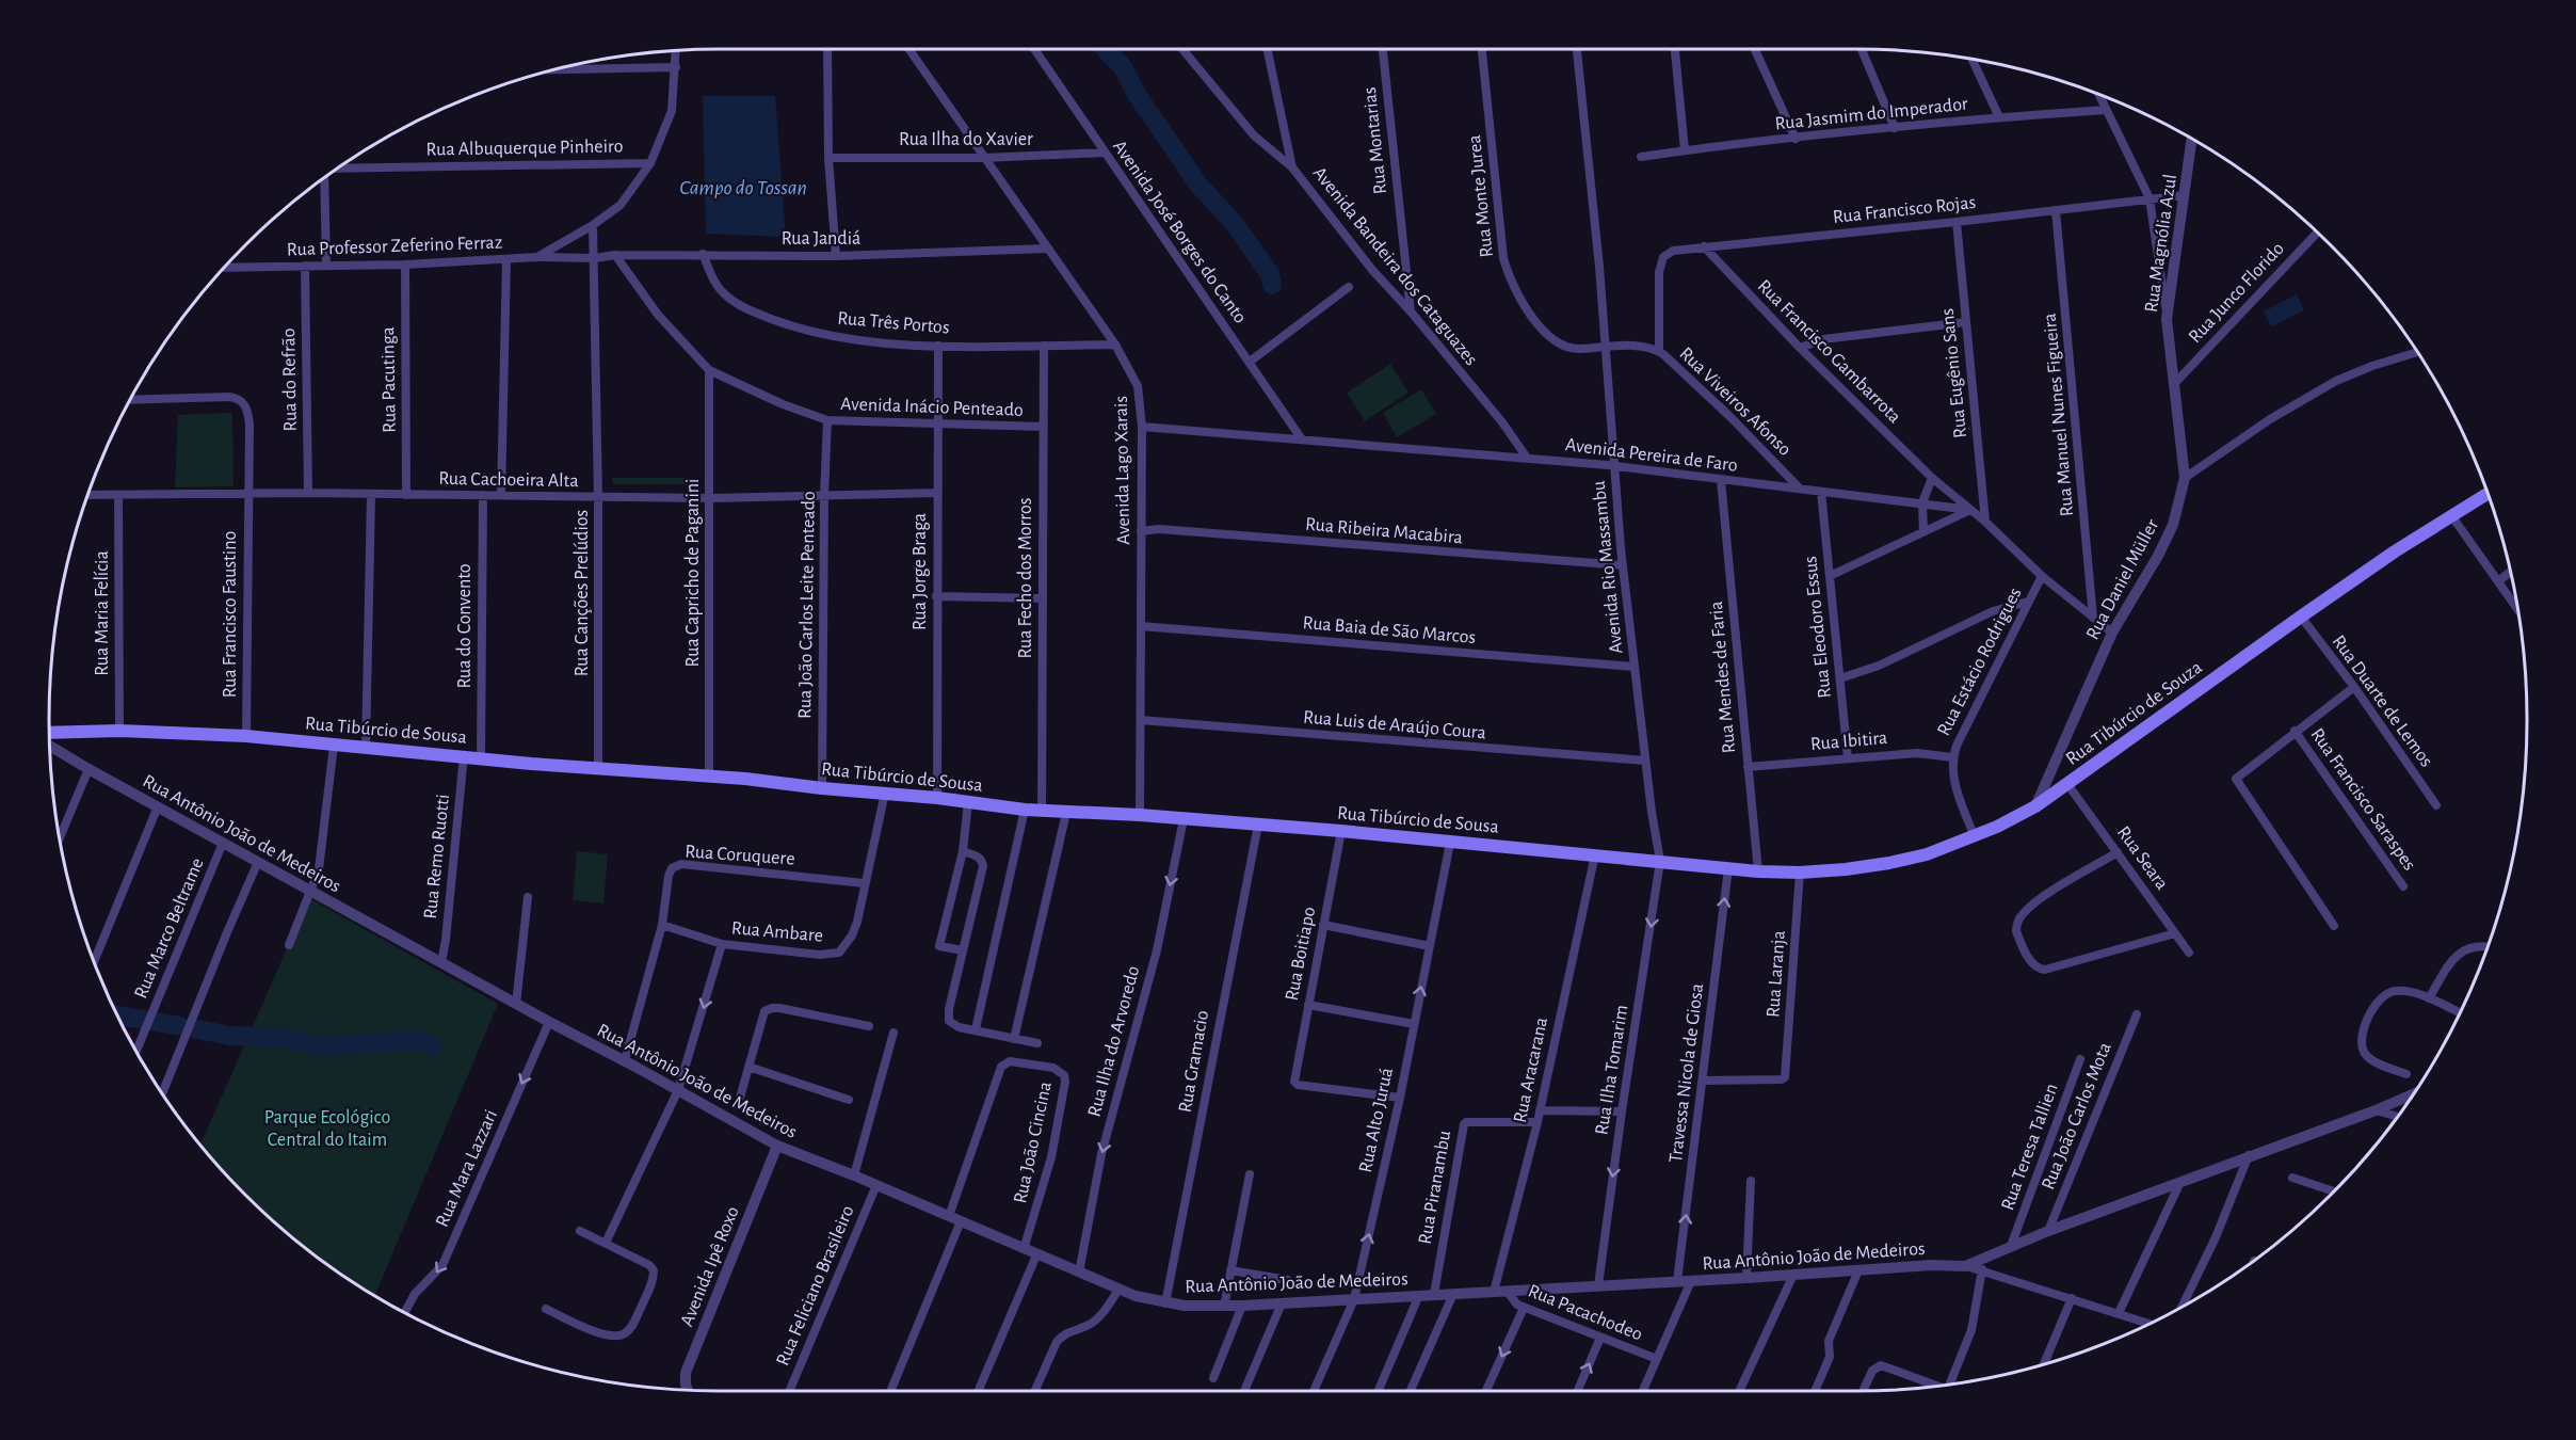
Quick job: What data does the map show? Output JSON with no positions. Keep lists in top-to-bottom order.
{
  "streets": {
    "main road": ["Rua Tibúrcio de Souza", "Rua Tibúrcio de Sousa"],
    "street": [
      "Rua Jasmim do Imperador",
      "Rua Ilha do Xavier",
      "Rua Montarias",
      "Rua Albuquerque Pinheiro",
      "Rua Monte Jurea",
      "Rua Francisco Rojas",
      "Avenida José Borges do Canto",
      "Rua Jandiá",
      "Rua Magnólia Azul",
      "Rua Professor Zeferino Ferraz",
      "Avenida Bandeira dos Cataguazes",
      "Rua Junco Florido",
      "Rua Três Portos",
      "Rua Francisco Gambarrota",
      "Rua Eugênio Sans",
      "Rua do Refrão",
      "Rua Pacutinga",
      "Rua Viveiros Afonso",
      "Avenida Inácio Penteado",
      "Rua Manuel Nunes Figueira",
      "Avenida Pereira de Faro",
      "Avenida Lago Xarais",
      "Rua Cachoeira Alta",
      "Rua Ribeira Macabira",
      "Avenida Rio Massambu",
      "Rua Jorge Braga",
      "Rua Capricho de Paganini",
      "Rua Fecho dos Morros",
      "Rua Daniel Müller",
      "Rua Canções Prelúdios",
      "Rua João Carlos Leite Penteado",
      "Rua Maria Felícia",
      "Rua Francisco Faustino",
      "Rua do Convento",
      "Rua Eleodoro Essus",
      "Rua Baia de São Marcos",
      "Rua Estácio Rodrigues",
      "Rua Mendes de Faria",
      "Rua Duarte de Lemos",
      "Rua Luis de Araújo Coura",
      "Rua Ibitira",
      "Rua Francisco Saraspes",
      "Rua Antônio João de Medeiros",
      "Rua Coruquere",
      "Rua Remo Ruotti",
      "Rua Seara",
      "Rua Marco Beltrame",
      "Rua Ambare",
      "Rua Boitiapo",
      "Rua Laranja",
      "Rua Ilha do Arvoredo",
      "Rua Gramacio",
      "Rua Aracarana",
      "Rua Ilha Tomarim",
      "Travessa Nicola de Giosa",
      "Rua João Carlos Mota",
      "Rua Alto Juruá",
      "Rua João Cincina",
      "Rua Teresa Tallien",
      "Rua Mara Lazzari",
      "Rua Piranambu",
      "Avenida Ipê Roxo",
      "Rua Feliciano Brasileiro",
      "Rua Pacachodeo"
    ]
  },
  "crossings": [
    ["Rua Ilha do Xavier", "Avenida José Borges do Canto"],
    ["Rua Ilha do Xavier", "Avenida Lago Xarais"],
    ["Rua Montarias", "Avenida Bandeira dos Cataguazes"],
    ["Rua Albuquerque Pinheiro", "Rua Professor Zeferino Ferraz"],
    ["Rua Monte Jurea", "Rua Viveiros Afonso"],
    ["Rua Monte Jurea", "Avenida Rio Massambu"],
    ["Rua Francisco Rojas", "Rua Magnólia Azul"],
    ["Rua Francisco Rojas", "Rua Francisco Gambarrota"],
    ["Rua Francisco Rojas", "Rua Eugênio Sans"],
    ["Rua Francisco Rojas", "Rua Viveiros Afonso"],
    ["Rua Francisco Rojas", "Rua Manuel Nunes Figueira"],
    ["Avenida José Borges do Canto", "Avenida Pereira de Faro"],
    ["Rua Jandiá", "Rua Professor Zeferino Ferraz"],
    ["Rua Jandiá", "Rua Três Portos"],
    ["Rua Jandiá", "Avenida Inácio Penteado"],
    ["Rua Jandiá", "Avenida Lago Xarais"],
    ["Rua Jandiá", "Rua Canções Prelúdios"],
    ["Rua Magnólia Azul", "Rua Junco Florido"],
    ["Rua Magnólia Azul", "Rua Daniel Müller"],
    ["Rua Professor Zeferino Ferraz", "Rua do Refrão"],
    ["Rua Professor Zeferino Ferraz", "Rua Pacutinga"],
    ["Rua Professor Zeferino Ferraz", "Rua Canções Prelúdios"],
    ["Avenida Bandeira dos Cataguazes", "Avenida Pereira de Faro"],
    ["Rua Três Portos", "Avenida Lago Xarais"],
    ["Rua Três Portos", "Rua Jorge Braga"],
    ["Rua Três Portos", "Rua Fecho dos Morros"],
    ["Rua Francisco Gambarrota", "Avenida Pereira de Faro"],
    ["Rua Eugênio Sans", "Avenida Pereira de Faro"],
    ["Rua do Refrão", "Rua Cachoeira Alta"],
    ["Rua Pacutinga", "Rua Cachoeira Alta"],
    ["Rua Viveiros Afonso", "Avenida Pereira de Faro"],
    ["Avenida Inácio Penteado", "Rua Jorge Braga"],
    ["Avenida Inácio Penteado", "Rua Capricho de Paganini"],
    ["Avenida Inácio Penteado", "Rua Fecho dos Morros"],
    ["Avenida Inácio Penteado", "Rua João Carlos Leite Penteado"],
    ["Rua Manuel Nunes Figueira", "Avenida Pereira de Faro"],
    ["Avenida Pereira de Faro", "Avenida Lago Xarais"],
    ["Avenida Pereira de Faro", "Avenida Rio Massambu"],
    ["Avenida Pereira de Faro", "Rua Daniel Müller"],
    ["Avenida Pereira de Faro", "Rua Eleodoro Essus"],
    ["Avenida Pereira de Faro", "Rua Estácio Rodrigues"],
    ["Avenida Pereira de Faro", "Rua Mendes de Faria"],
    ["Avenida Lago Xarais", "Rua Ribeira Macabira"],
    ["Avenida Lago Xarais", "Rua Baia de São Marcos"],
    ["Avenida Lago Xarais", "Rua Luis de Araújo Coura"],
    ["Avenida Lago Xarais", "Rua Tibúrcio de Sousa"],
    ["Rua Cachoeira Alta", "Rua Jorge Braga"],
    ["Rua Cachoeira Alta", "Rua Capricho de Paganini"],
    ["Rua Cachoeira Alta", "Rua Canções Prelúdios"],
    ["Rua Cachoeira Alta", "Rua João Carlos Leite Penteado"],
    ["Rua Cachoeira Alta", "Rua Maria Felícia"],
    ["Rua Cachoeira Alta", "Rua Francisco Faustino"],
    ["Rua Cachoeira Alta", "Rua do Convento"],
    ["Rua Ribeira Macabira", "Avenida Rio Massambu"],
    ["Avenida Rio Massambu", "Rua Baia de São Marcos"],
    ["Avenida Rio Massambu", "Rua Luis de Araújo Coura"],
    ["Avenida Rio Massambu", "Rua Tibúrcio de Sousa"],
    ["Avenida Rio Massambu", "Rua Ilha Tomarim"],
    ["Rua Jorge Braga", "Rua Tibúrcio de Sousa"],
    ["Rua Capricho de Paganini", "Rua Tibúrcio de Sousa"],
    ["Rua Fecho dos Morros", "Rua Tibúrcio de Sousa"],
    ["Rua Daniel Müller", "Rua Tibúrcio de Souza"],
    ["Rua Canções Prelúdios", "Rua Tibúrcio de Sousa"],
    ["Rua João Carlos Leite Penteado", "Rua Tibúrcio de Sousa"],
    ["Rua Maria Felícia", "Rua Tibúrcio de Sousa"],
    ["Rua Francisco Faustino", "Rua Tibúrcio de Sousa"],
    ["Rua do Convento", "Rua Tibúrcio de Sousa"],
    ["Rua Eleodoro Essus", "Rua Ibitira"],
    ["Rua Estácio Rodrigues", "Rua Tibúrcio de Souza"],
    ["Rua Estácio Rodrigues", "Rua Ibitira"],
    ["Rua Mendes de Faria", "Rua Tibúrcio de Souza"],
    ["Rua Mendes de Faria", "Rua Tibúrcio de Sousa"],
    ["Rua Mendes de Faria", "Rua Ibitira"],
    ["Rua Duarte de Lemos", "Rua Tibúrcio de Souza"],
    ["Rua Tibúrcio de Souza", "Rua Tibúrcio de Sousa"],
    ["Rua Tibúrcio de Souza", "Rua Seara"],
    ["Rua Tibúrcio de Souza", "Rua Laranja"],
    ["Rua Tibúrcio de Sousa", "Rua Remo Ruotti"],
    ["Rua Tibúrcio de Sousa", "Rua Ambare"],
    ["Rua Tibúrcio de Sousa", "Rua Boitiapo"],
    ["Rua Tibúrcio de Sousa", "Rua Ilha do Arvoredo"],
    ["Rua Tibúrcio de Sousa", "Rua Gramacio"],
    ["Rua Tibúrcio de Sousa", "Rua Aracarana"],
    ["Rua Tibúrcio de Sousa", "Rua Ilha Tomarim"],
    ["Rua Tibúrcio de Sousa", "Travessa Nicola de Giosa"],
    ["Rua Tibúrcio de Sousa", "Rua Alto Juruá"],
    ["Rua Antônio João de Medeiros", "Rua Coruquere"],
    ["Rua Antônio João de Medeiros", "Rua Remo Ruotti"],
    ["Rua Antônio João de Medeiros", "Rua Marco Beltrame"],
    ["Rua Antônio João de Medeiros", "Rua Ilha do Arvoredo"],
    ["Rua Antônio João de Medeiros", "Rua Gramacio"],
    ["Rua Antônio João de Medeiros", "Rua Aracarana"],
    ["Rua Antônio João de Medeiros", "Rua Ilha Tomarim"],
    ["Rua Antônio João de Medeiros", "Travessa Nicola de Giosa"],
    ["Rua Antônio João de Medeiros", "Rua João Carlos Mota"],
    ["Rua Antônio João de Medeiros", "Rua Alto Juruá"],
    ["Rua Antônio João de Medeiros", "Rua João Cincina"],
    ["Rua Antônio João de Medeiros", "Rua Teresa Tallien"],
    ["Rua Antônio João de Medeiros", "Rua Mara Lazzari"],
    ["Rua Antônio João de Medeiros", "Rua Piranambu"],
    ["Rua Antônio João de Medeiros", "Avenida Ipê Roxo"],
    ["Rua Antônio João de Medeiros", "Rua Feliciano Brasileiro"],
    ["Rua Antônio João de Medeiros", "Rua Pacachodeo"],
    ["Rua Coruquere", "Rua Ambare"],
    ["Rua Boitiapo", "Rua Alto Juruá"],
    ["Rua Laranja", "Travessa Nicola de Giosa"],
    ["Rua Aracarana", "Rua Piranambu"]
  ],
  "one_way": [
    "Rua Ilha do Arvoredo",
    "Rua Ilha Tomarim",
    "Travessa Nicola de Giosa",
    "Rua Alto Juruá",
    "Rua Mara Lazzari"
  ],
  "water": ["Campo do Tossan"],
  "parks": ["Parque Ecológico Central do Itaim"]
}
